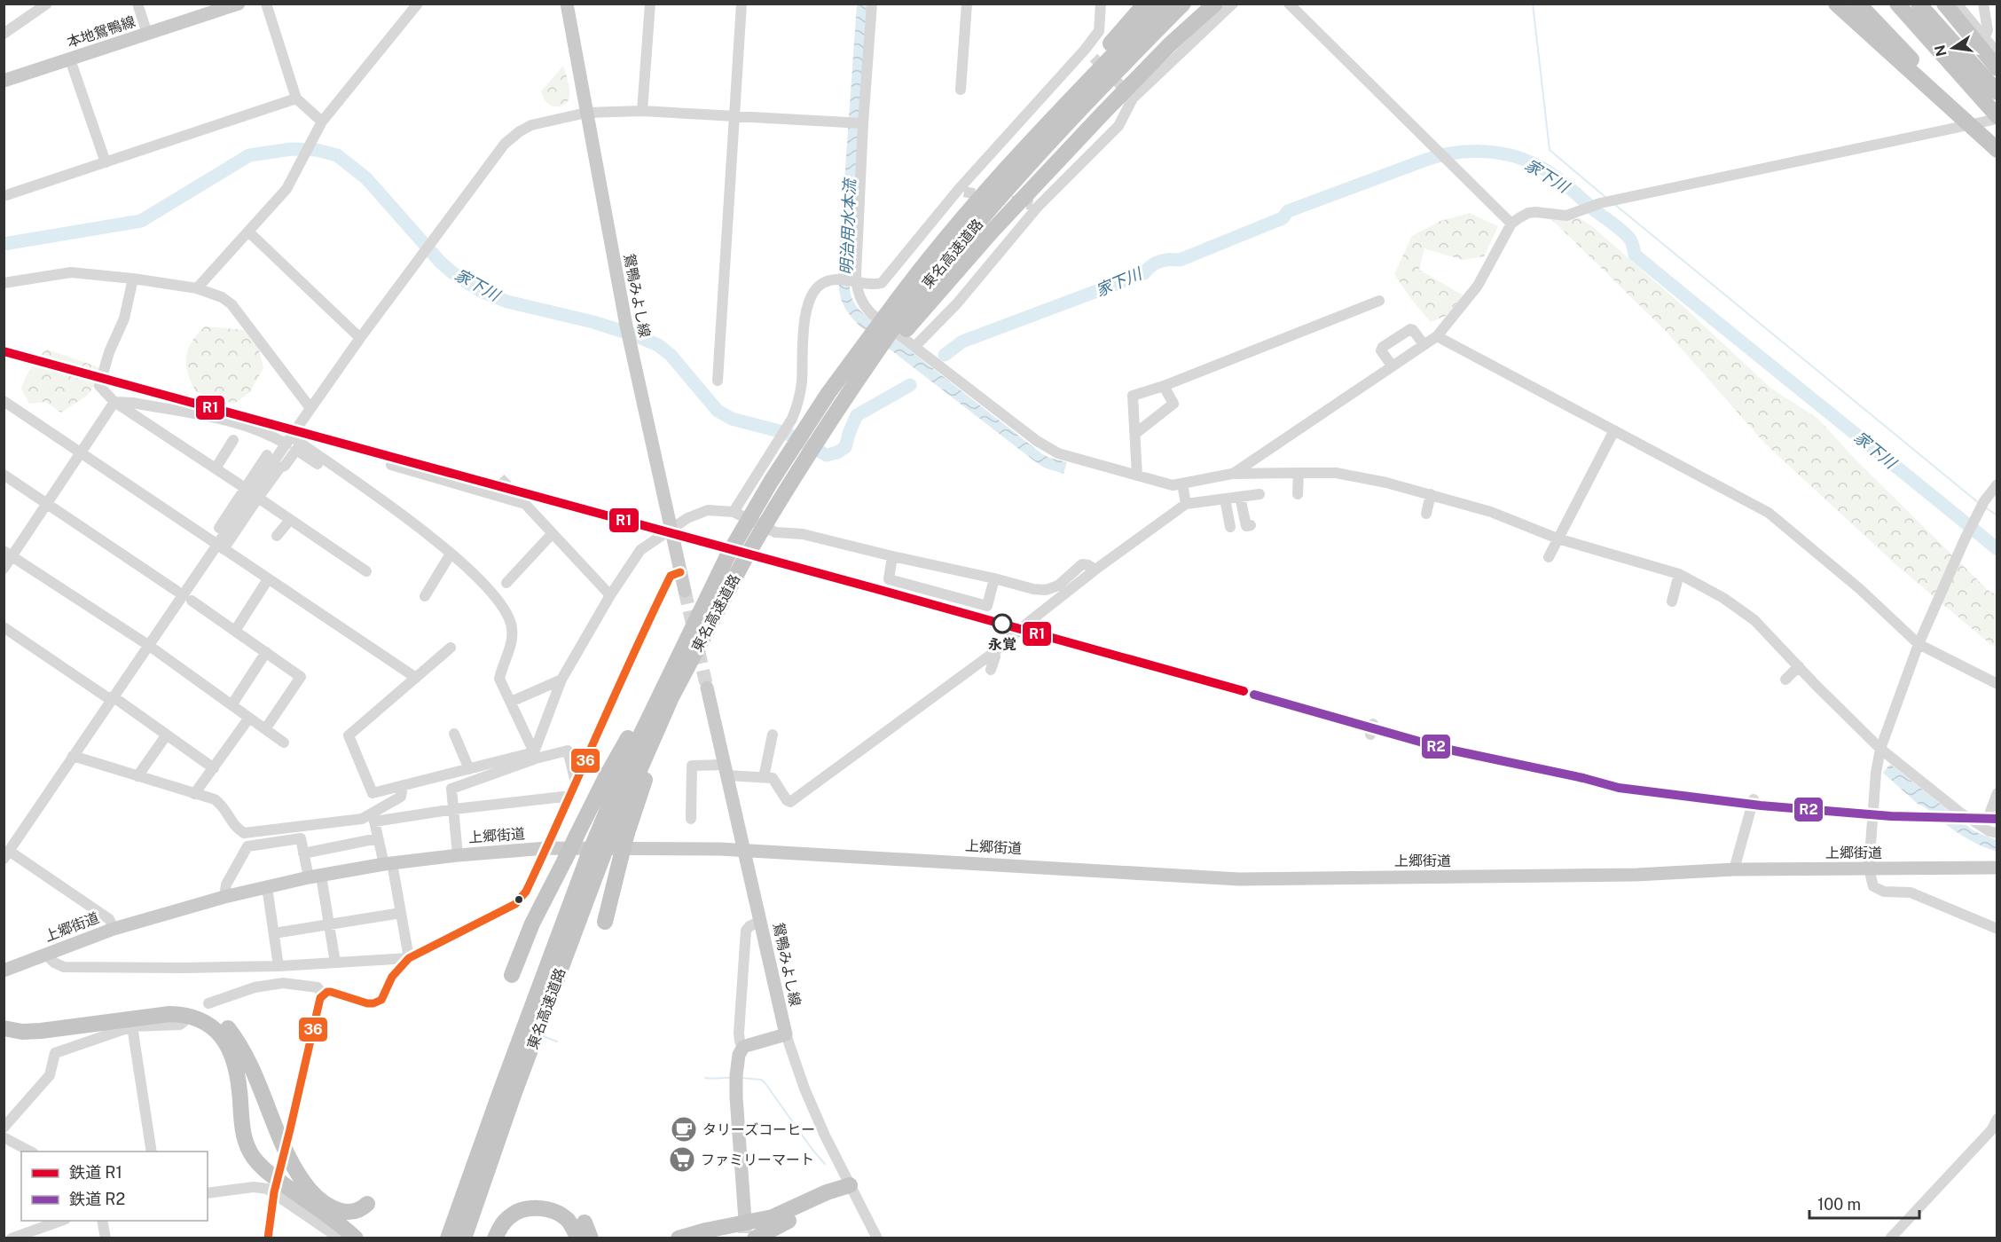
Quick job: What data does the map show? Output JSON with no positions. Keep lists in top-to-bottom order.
{
  "streets": {
    "highway": ["東名高速道路"],
    "main road": ["本地鴛鴨線", "鴛鴨みよし線", "上郷街道"]
  },
  "crossings": [
    ["鴛鴨みよし線", "上郷街道"]
  ],
  "water": ["家下川", "明治用水本流"],
  "places": {
    "other": ["永覚"],
    "cafe": ["タリーズコーヒー"],
    "supermarket": ["ファミリーマート"]
  },
  "lines": ["rail line R1", "transit line 36", "rail line R2"],
  "legend": ["鉄道 R1", "鉄道 R2"],
  "scale_bar": "100 m",
  "north": "left"
}
